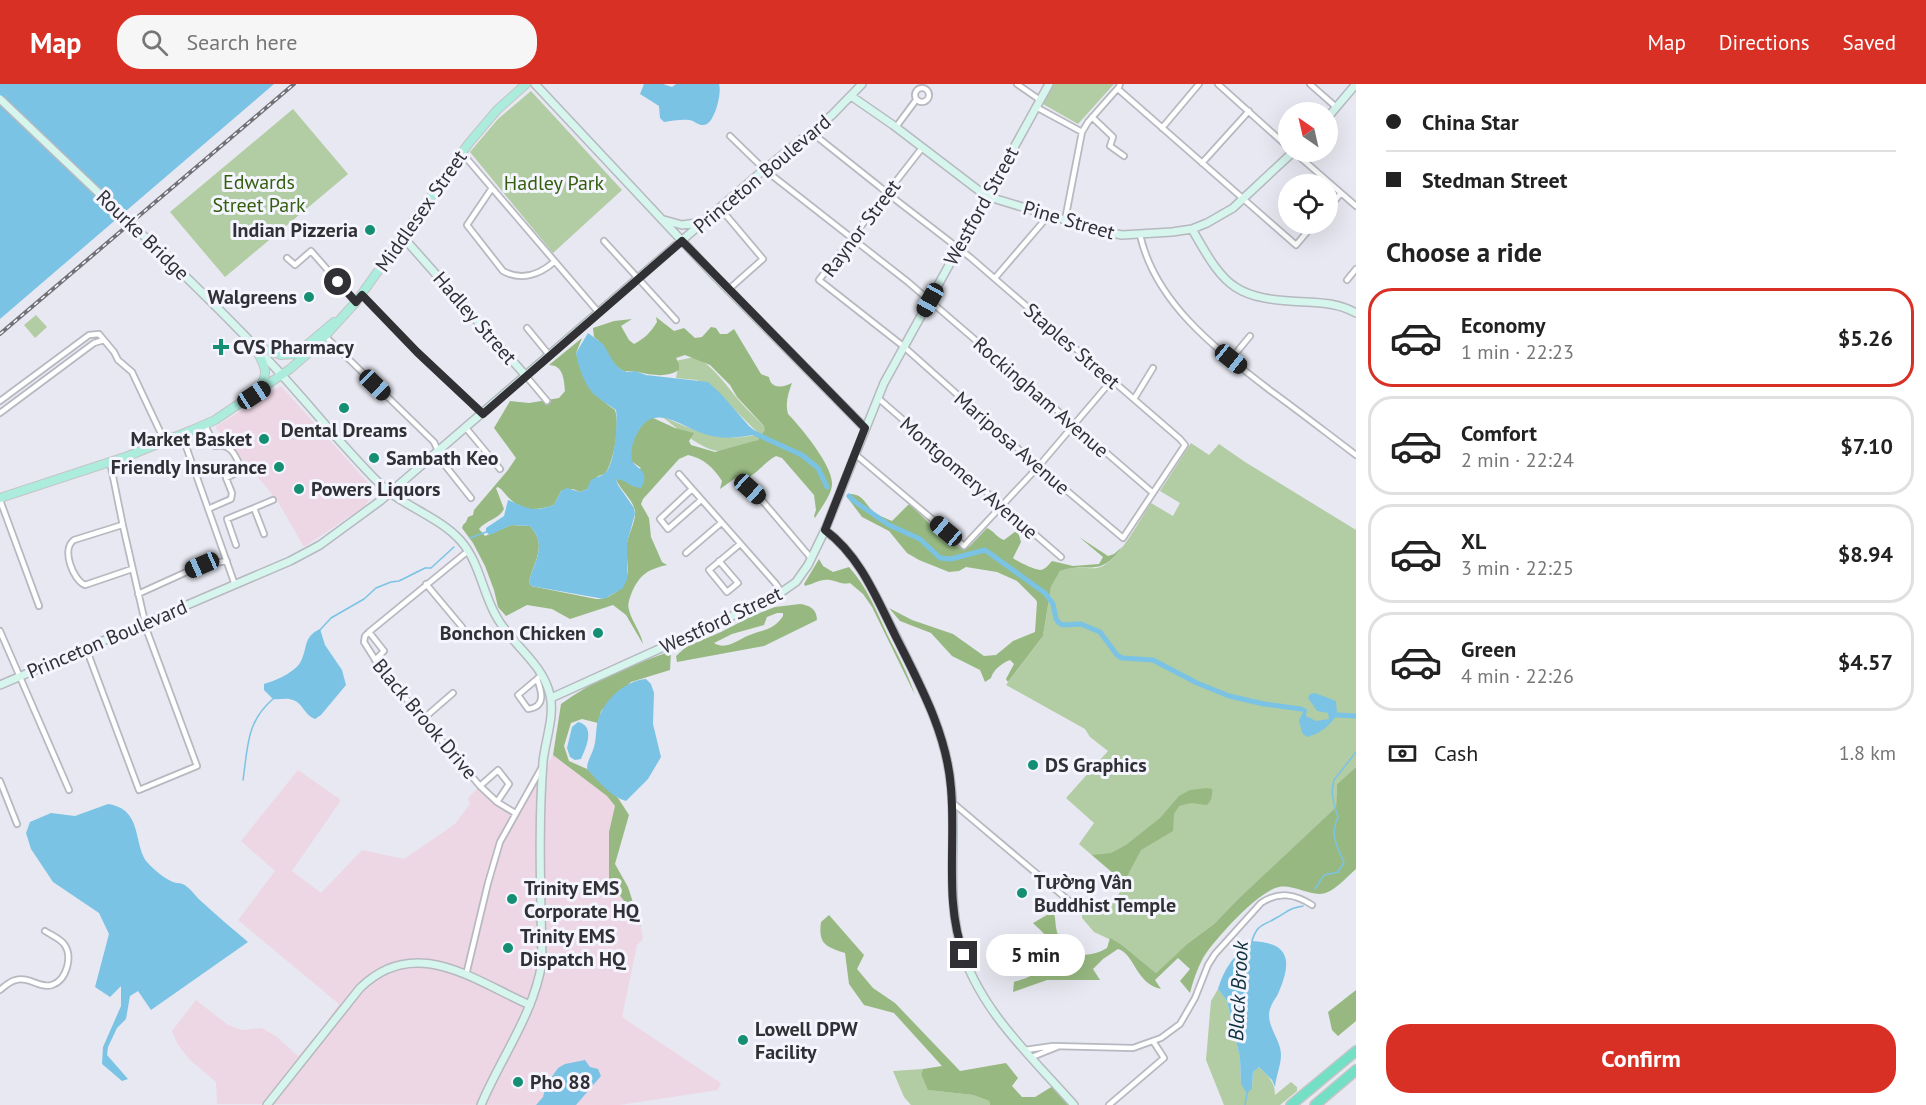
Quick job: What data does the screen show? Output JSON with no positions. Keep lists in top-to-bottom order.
{
  "streets": {
    "main road": [
      "Princeton Boulevard",
      "Westford Street",
      "Middlesex Street",
      "Pine Street",
      "Rourke Bridge",
      "Hadley Street"
    ],
    "street": [
      "Raynor Street",
      "Staples Street",
      "Rockingham Avenue",
      "Mariposa Avenue",
      "Montgomery Avenue",
      "Black Brook Drive"
    ]
  },
  "crossings": [
    ["Princeton Boulevard", "Pine Street"],
    ["Princeton Boulevard", "Rourke Bridge"],
    ["Princeton Boulevard", "Hadley Street"],
    ["Princeton Boulevard", "Staples Street"],
    ["Princeton Boulevard", "Rockingham Avenue"],
    ["Westford Street", "Pine Street"],
    ["Westford Street", "Raynor Street"],
    ["Westford Street", "Rourke Bridge"],
    ["Westford Street", "Staples Street"],
    ["Westford Street", "Rockingham Avenue"],
    ["Westford Street", "Mariposa Avenue"],
    ["Westford Street", "Montgomery Avenue"],
    ["Middlesex Street", "Rourke Bridge"],
    ["Middlesex Street", "Hadley Street"],
    ["Pine Street", "Raynor Street"],
    ["Raynor Street", "Staples Street"],
    ["Raynor Street", "Rockingham Avenue"],
    ["Raynor Street", "Mariposa Avenue"],
    ["Rourke Bridge", "Black Brook Drive"],
    ["Staples Street", "Rockingham Avenue"],
    ["Staples Street", "Mariposa Avenue"],
    ["Rockingham Avenue", "Mariposa Avenue"]
  ],
  "water": ["Black Brook"],
  "parks": ["Edwards Street Park", "Hadley Park"],
  "places": {
    "other": [
      "Indian Pizzeria",
      "Walgreens",
      "Dental Dreams",
      "Market Basket",
      "Sambath Keo",
      "Friendly Insurance",
      "Powers Liquors",
      "Bonchon Chicken",
      "DS Graphics",
      "Tường Vân Buddhist Temple",
      "Trinity EMS Corporate HQ",
      "Trinity EMS Dispatch HQ",
      "Lowell DPW Facility",
      "Pho 88"
    ],
    "health": ["CVS Pharmacy"]
  },
  "north": "top left",
  "page": {
    "header": "Map",
    "search": "Search here",
    "nav": ["Map", "Directions", "Saved"],
    "banner": ["China Star", "Stedman Street"],
    "heading": "Choose a ride",
    "list": [
      {
        "name": "Economy",
        "note": "1 min · 22:23",
        "value": "$5.26"
      },
      {
        "name": "Comfort",
        "note": "2 min · 22:24",
        "value": "$7.10"
      },
      {
        "name": "XL",
        "note": "3 min · 22:25",
        "value": "$8.94"
      },
      {
        "name": "Green",
        "note": "4 min · 22:26",
        "value": "$4.57"
      }
    ],
    "pay": ["Cash", "1.8 km"],
    "bubble": "5 min",
    "buttons": "Confirm"
  }
}
